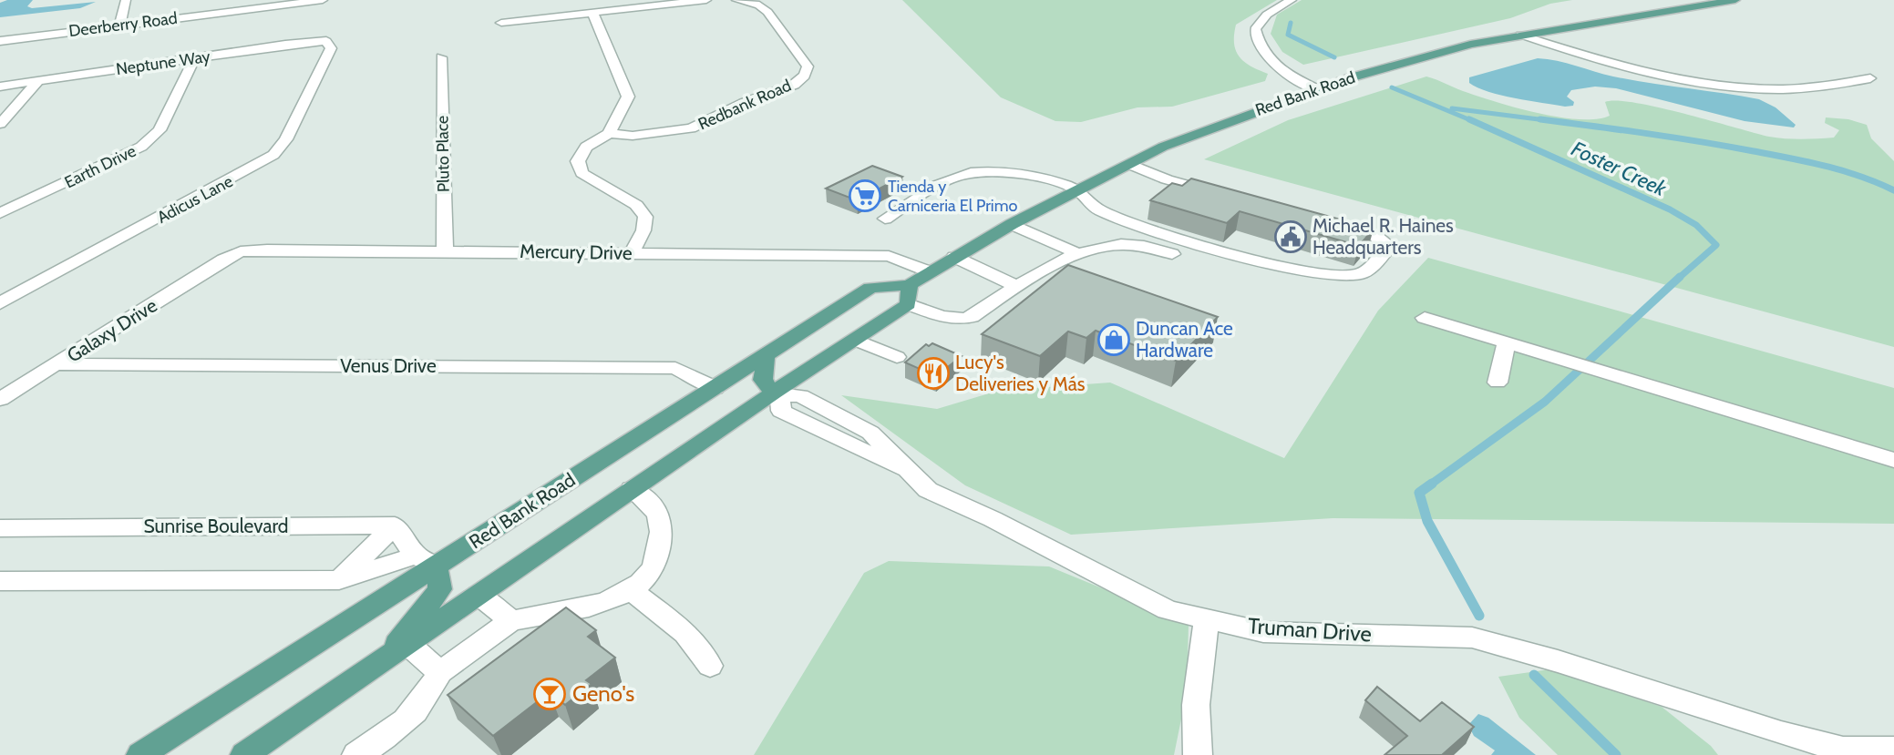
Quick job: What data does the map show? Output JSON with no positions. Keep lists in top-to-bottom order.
{
  "streets": {
    "main road": ["Red Bank Road"],
    "street": [
      "Deerberry Road",
      "Neptune Way",
      "Redbank Road",
      "Pluto Place",
      "Earth Drive",
      "Adicus Lane",
      "Mercury Drive",
      "Galaxy Drive",
      "Venus Drive",
      "Sunrise Boulevard",
      "Truman Drive"
    ]
  },
  "crossings": [
    ["Neptune Way", "Earth Drive"],
    ["Neptune Way", "Adicus Lane"],
    ["Red Bank Road", "Mercury Drive"],
    ["Red Bank Road", "Venus Drive"],
    ["Red Bank Road", "Truman Drive"],
    ["Pluto Place", "Mercury Drive"],
    ["Mercury Drive", "Galaxy Drive"],
    ["Galaxy Drive", "Venus Drive"]
  ],
  "water": ["Foster Creek"],
  "places": {
    "supermarket": ["Tienda y Carniceria El Primo"],
    "public building": ["Michael R. Haines Headquarters"],
    "shop": ["Duncan Ace Hardware"],
    "restaurant": ["Lucy's Deliveries y Más"],
    "bar": ["Geno's"]
  }
}
